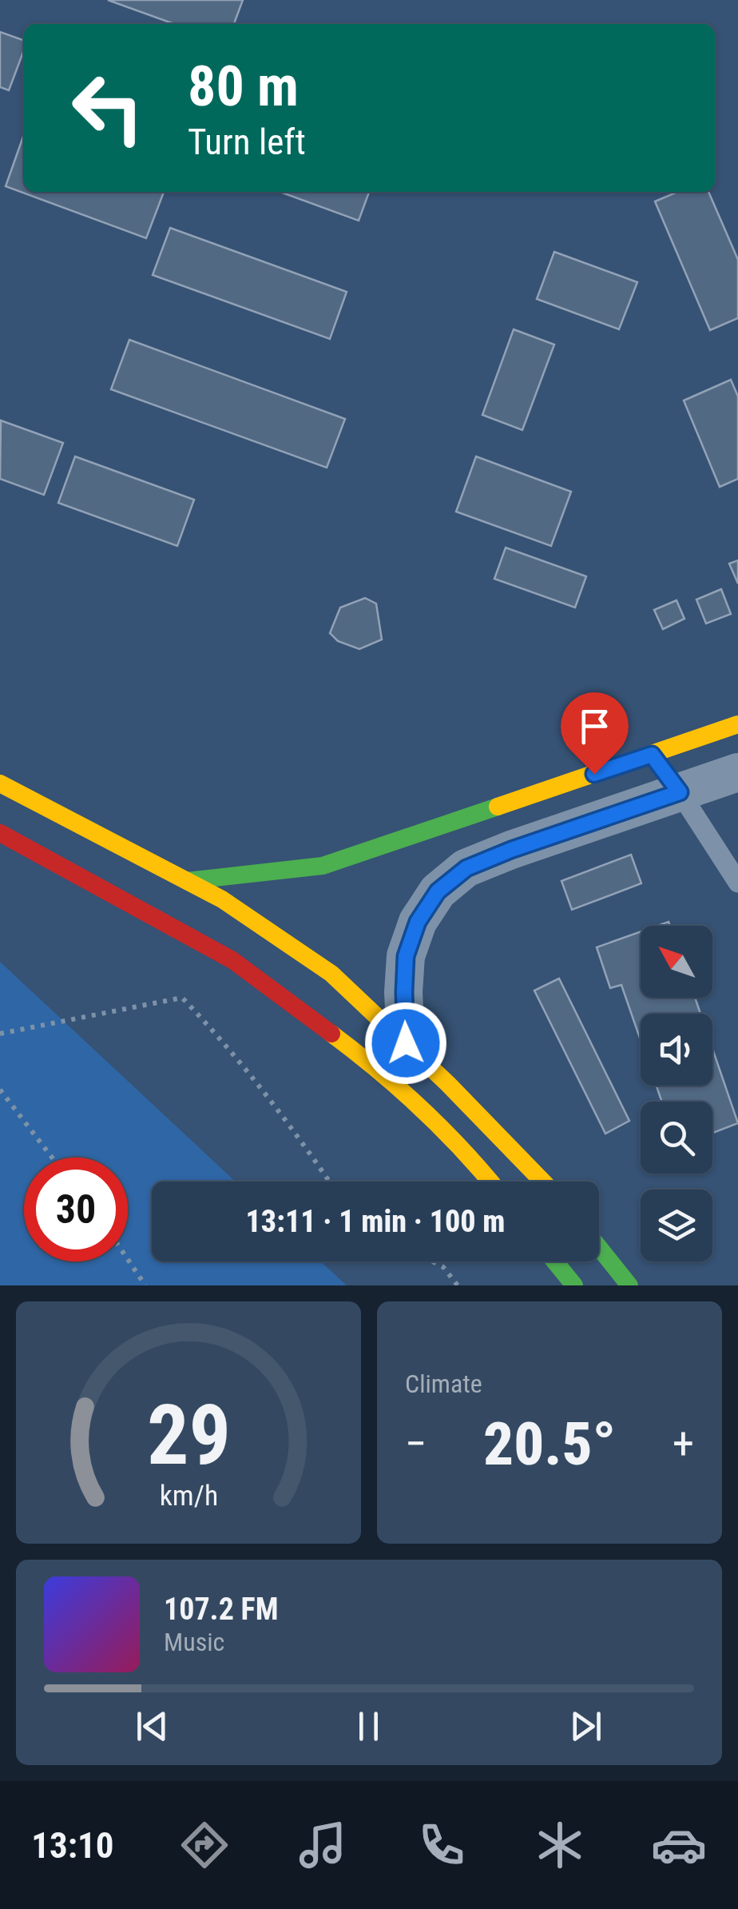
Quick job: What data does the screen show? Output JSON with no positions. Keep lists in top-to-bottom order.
{
  "north": "top left",
  "page": {
    "turn": ["80 m", "Turn left"],
    "limit": "30",
    "trip": "13:11 · 1 min · 100 m",
    "tile": "Climate",
    "heat": ["−", "20.5°", "+"],
    "song": ["107.2 FM", "Music"],
    "tabs": "13:10",
    "gauge": ["29", "km/h"]
  }
}
